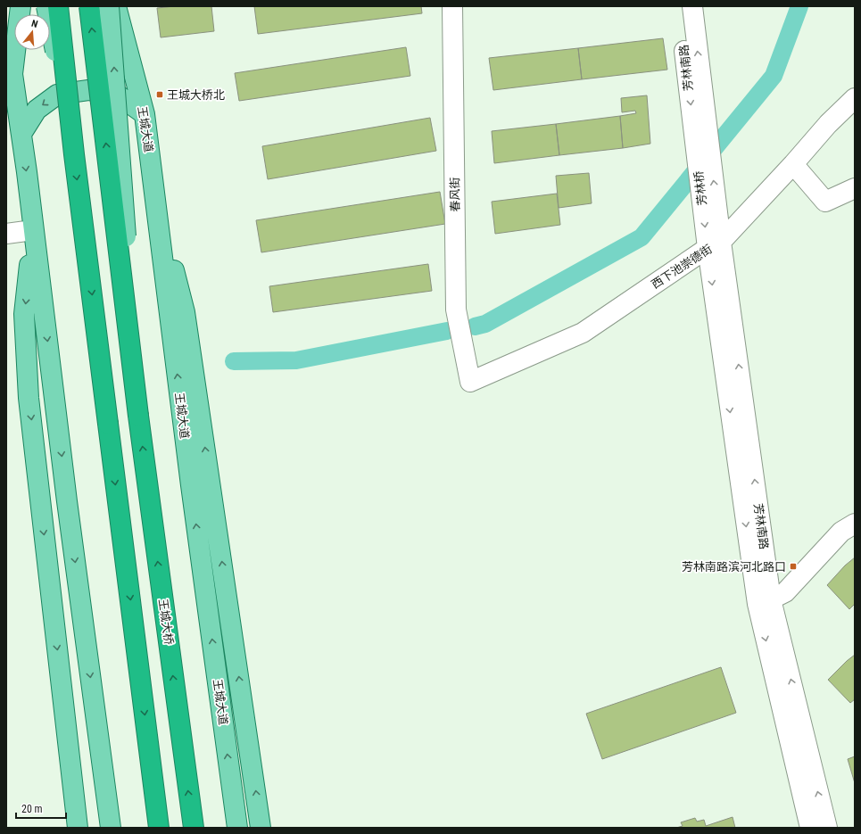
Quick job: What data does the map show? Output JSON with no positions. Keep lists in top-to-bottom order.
{
  "streets": {
    "highway": ["王城大桥"],
    "main road": ["王城大道"],
    "street": [
      "芳林南路",
      "芳林桥",
      "春风街",
      "西下池崇德街"
    ]
  },
  "crossings": [
    ["芳林南路", "芳林桥"],
    ["芳林南路", "西下池崇德街"],
    ["芳林桥", "西下池崇德街"],
    ["春风街", "西下池崇德街"]
  ],
  "places": {
    "transit": ["王城大桥北", "芳林南路滨河北路口"]
  },
  "scale_bar": "20 m",
  "north": "top"
}
